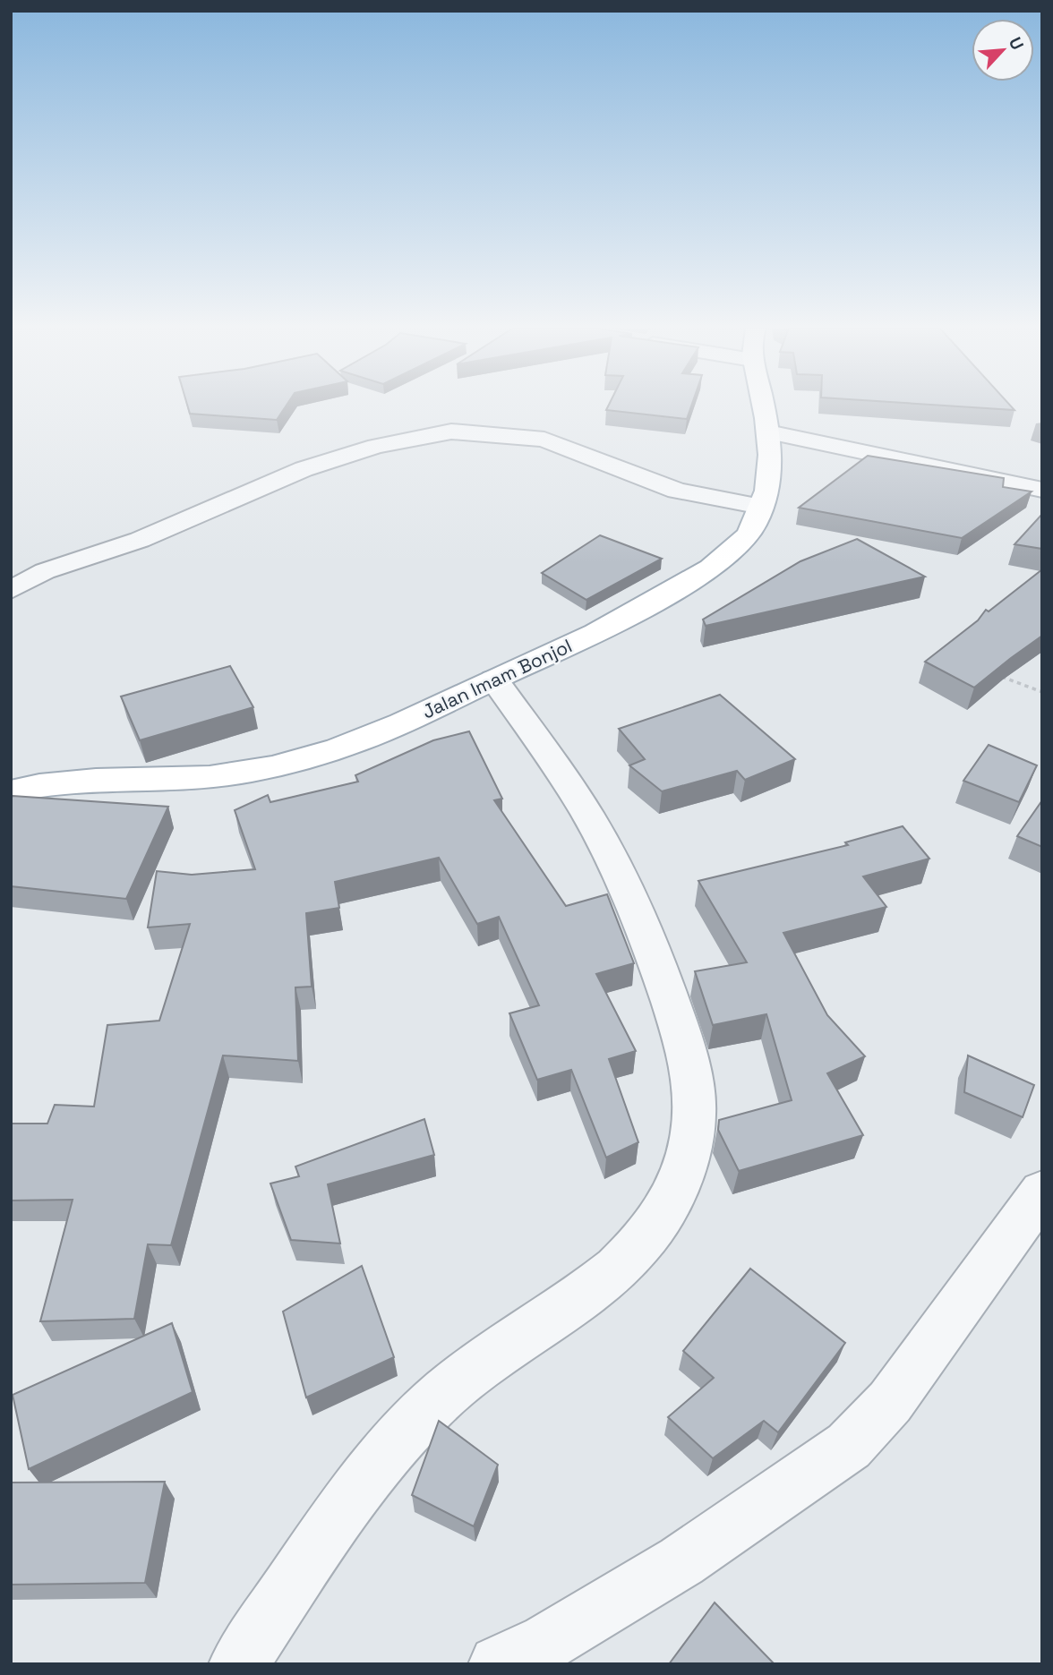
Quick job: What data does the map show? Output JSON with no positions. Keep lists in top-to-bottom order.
{
  "streets": {
    "main road": ["Jalan Imam Bonjol"]
  },
  "north": "top right"
}
